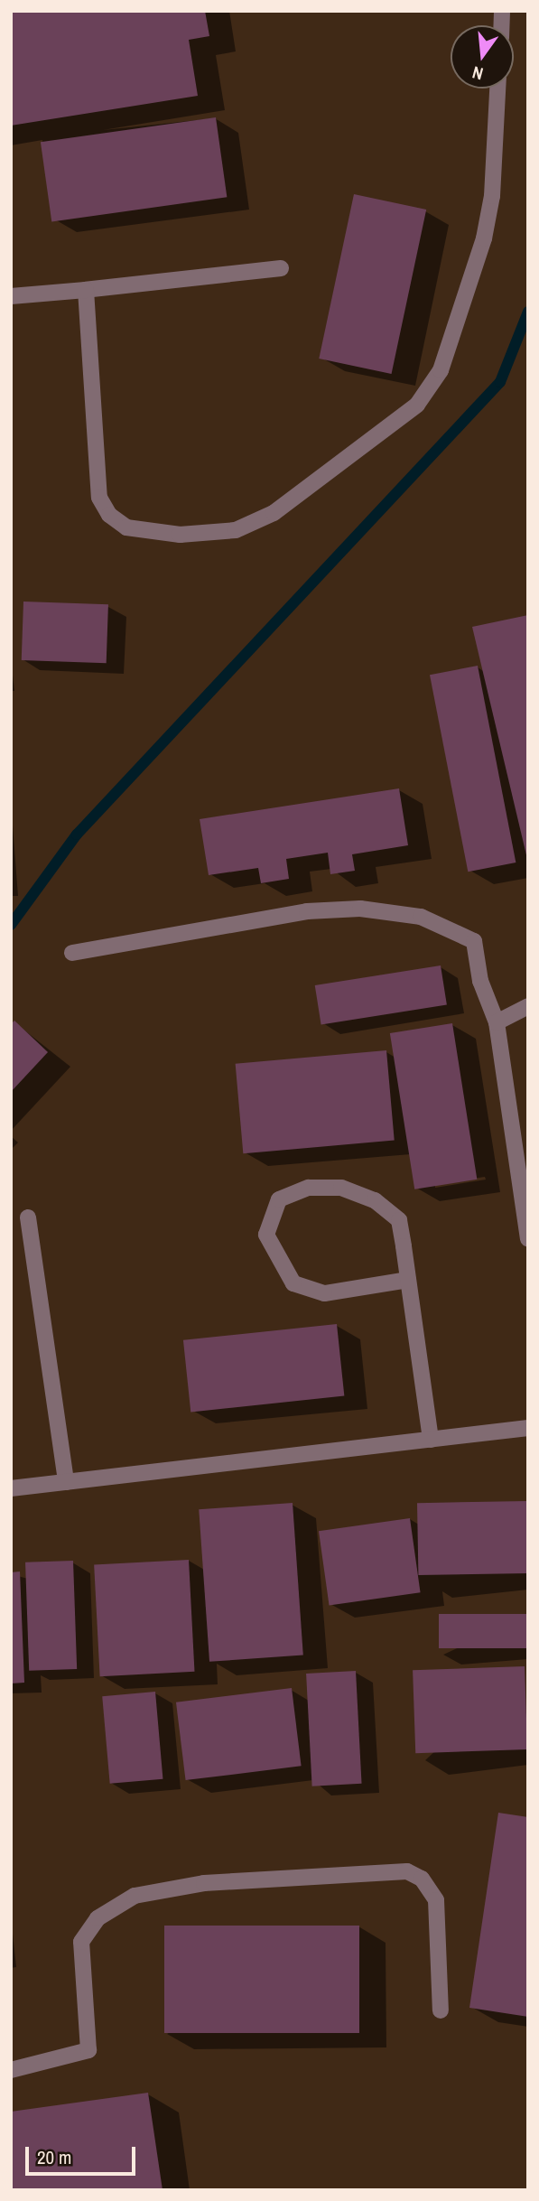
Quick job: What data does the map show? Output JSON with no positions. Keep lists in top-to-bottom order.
{
  "scale_bar": "20 m",
  "north": "bottom"
}
